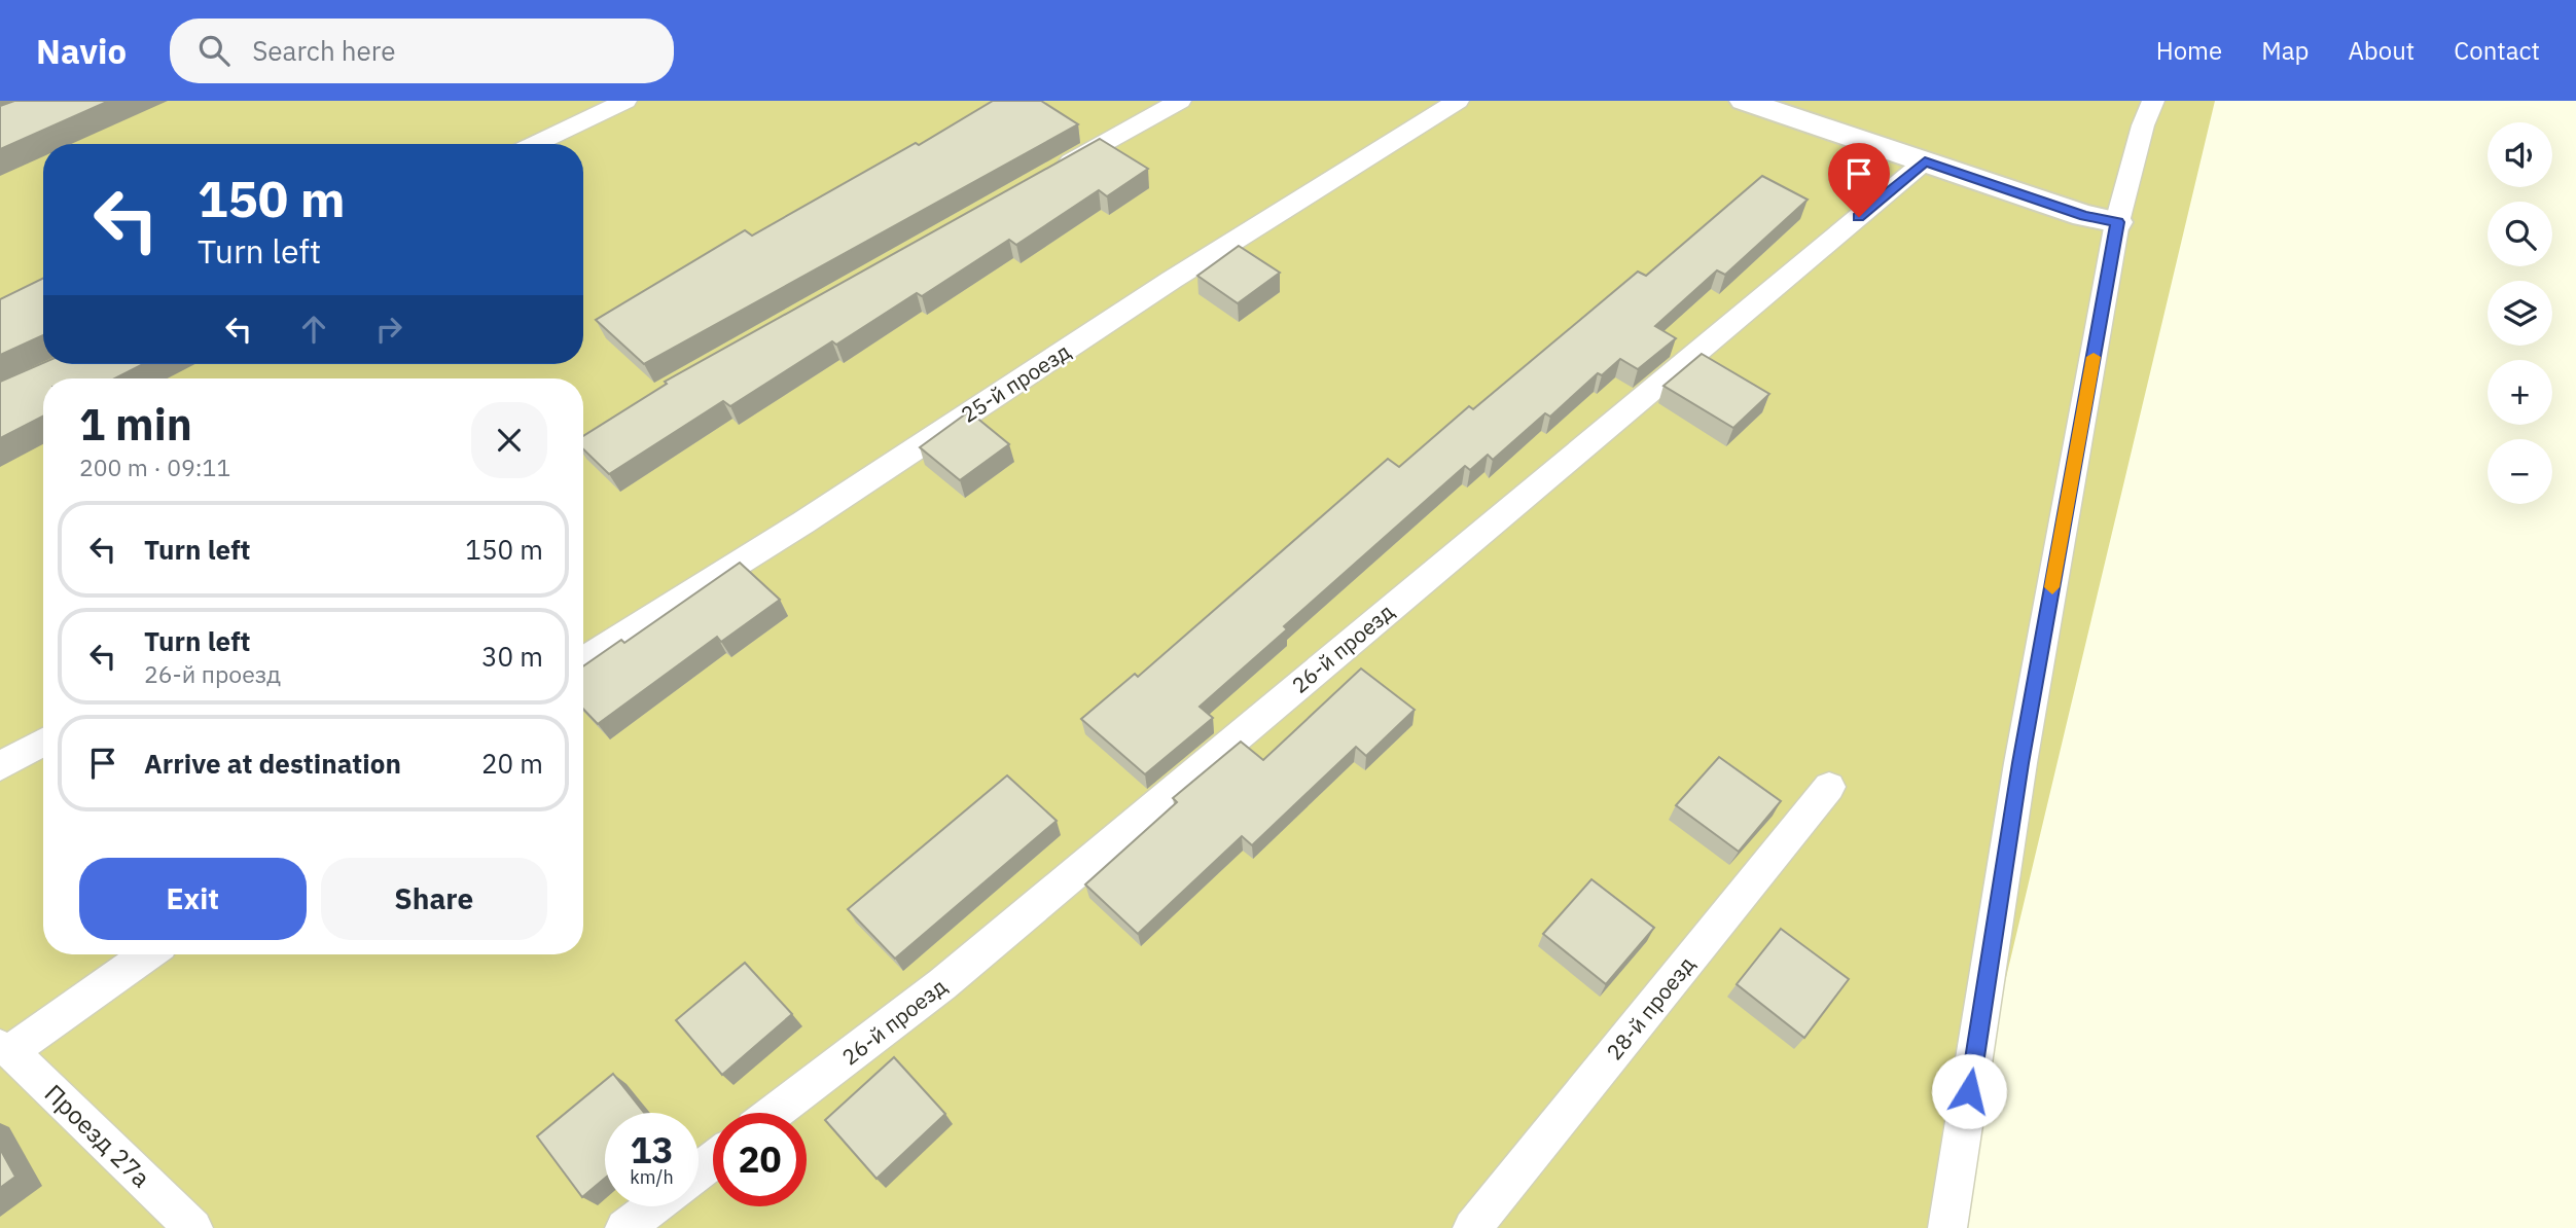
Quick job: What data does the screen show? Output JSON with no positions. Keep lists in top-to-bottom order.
{
  "streets": {
    "lane": [
      "25-й проезд",
      "26-й проезд",
      "28-й проезд",
      "Проезд 27а"
    ]
  },
  "page": {
    "header": "Navio",
    "search": "Search here",
    "nav": [
      "Home",
      "Map",
      "About",
      "Contact"
    ],
    "map_buttons": ["+", "−"],
    "turn": ["150 m", "Turn left"],
    "heading": ["1 min", "200 m · 09:11"],
    "list": [
      {
        "name": "Turn left",
        "value": "150 m"
      },
      {
        "name": "Turn left",
        "note": "26-й проезд",
        "value": "30 m"
      },
      {
        "name": "Arrive at destination",
        "value": "20 m"
      }
    ],
    "buttons": ["Exit", "Share"],
    "speed": "13 km/h",
    "limit": "20"
  }
}
